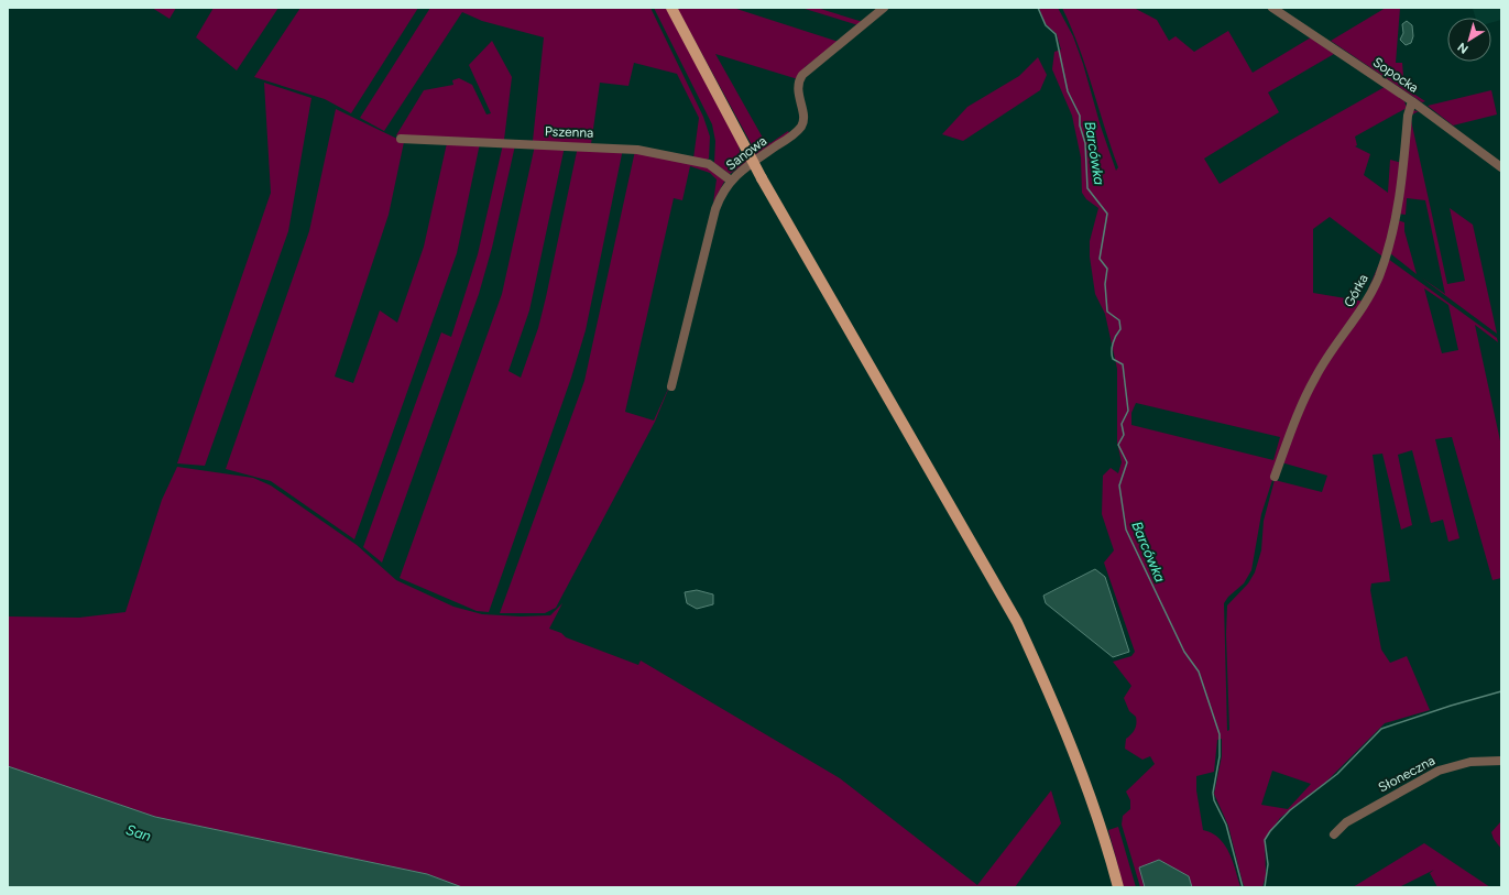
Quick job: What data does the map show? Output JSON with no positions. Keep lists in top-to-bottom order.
{
  "streets": {
    "street": [
      "Sopocka",
      "Pszenna",
      "Sanowa",
      "Górka",
      "Słoneczna"
    ]
  },
  "crossings": [
    ["Sopocka", "Górka"],
    ["Pszenna", "Sanowa"]
  ],
  "water": ["Barcówka", "San"],
  "north": "bottom left"
}
